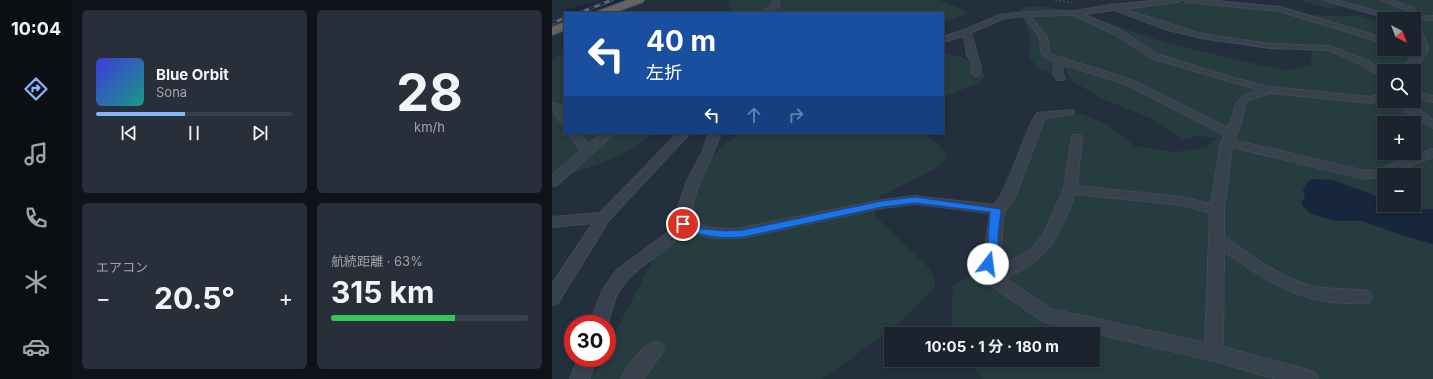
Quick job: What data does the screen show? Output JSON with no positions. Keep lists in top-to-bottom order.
{
  "north": "bottom right",
  "page": {
    "tabs": "10:04",
    "tile": [
      ["28", "km/h"],
      "エアコン",
      ["航続距離 · 63%", "315 km"]
    ],
    "map_buttons": ["+", "−"],
    "turn": ["40 m", "左折"],
    "song": ["Blue Orbit", "Sona"],
    "heat": ["−", "20.5°", "+"],
    "limit": "30",
    "trip": "10:05 · 1 分 · 180 m"
  }
}
